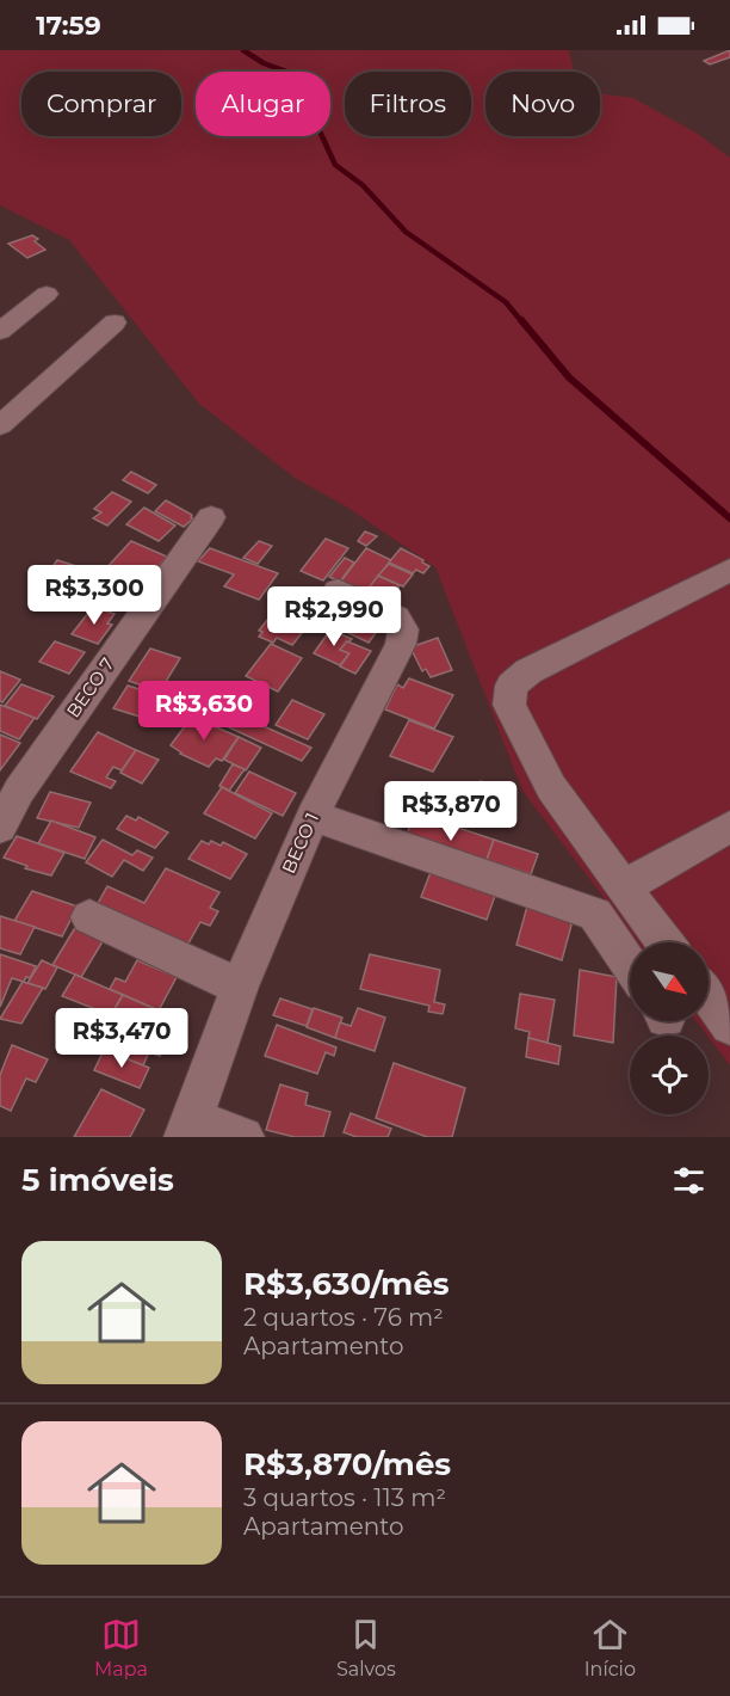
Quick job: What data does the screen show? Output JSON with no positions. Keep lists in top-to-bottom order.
{
  "streets": {
    "lane": ["BECO 7", "BECO 1"]
  },
  "north": "bottom right",
  "page": {
    "status": "17:59",
    "chip": [
      "Comprar",
      "Alugar",
      "Filtros",
      "Novo"
    ],
    "price": [
      "R$3,300",
      "R$2,990",
      "R$3,630",
      "R$3,870",
      "R$3,470"
    ],
    "heading": "5 imóveis",
    "list": [
      {
        "name": "R$3,630/mês",
        "note": "2 quartos · 76 m² · Apartamento"
      },
      {
        "name": "R$3,870/mês",
        "note": "3 quartos · 113 m² · Apartamento"
      }
    ],
    "tabs": ["Mapa", "Salvos", "Início"]
  }
}
